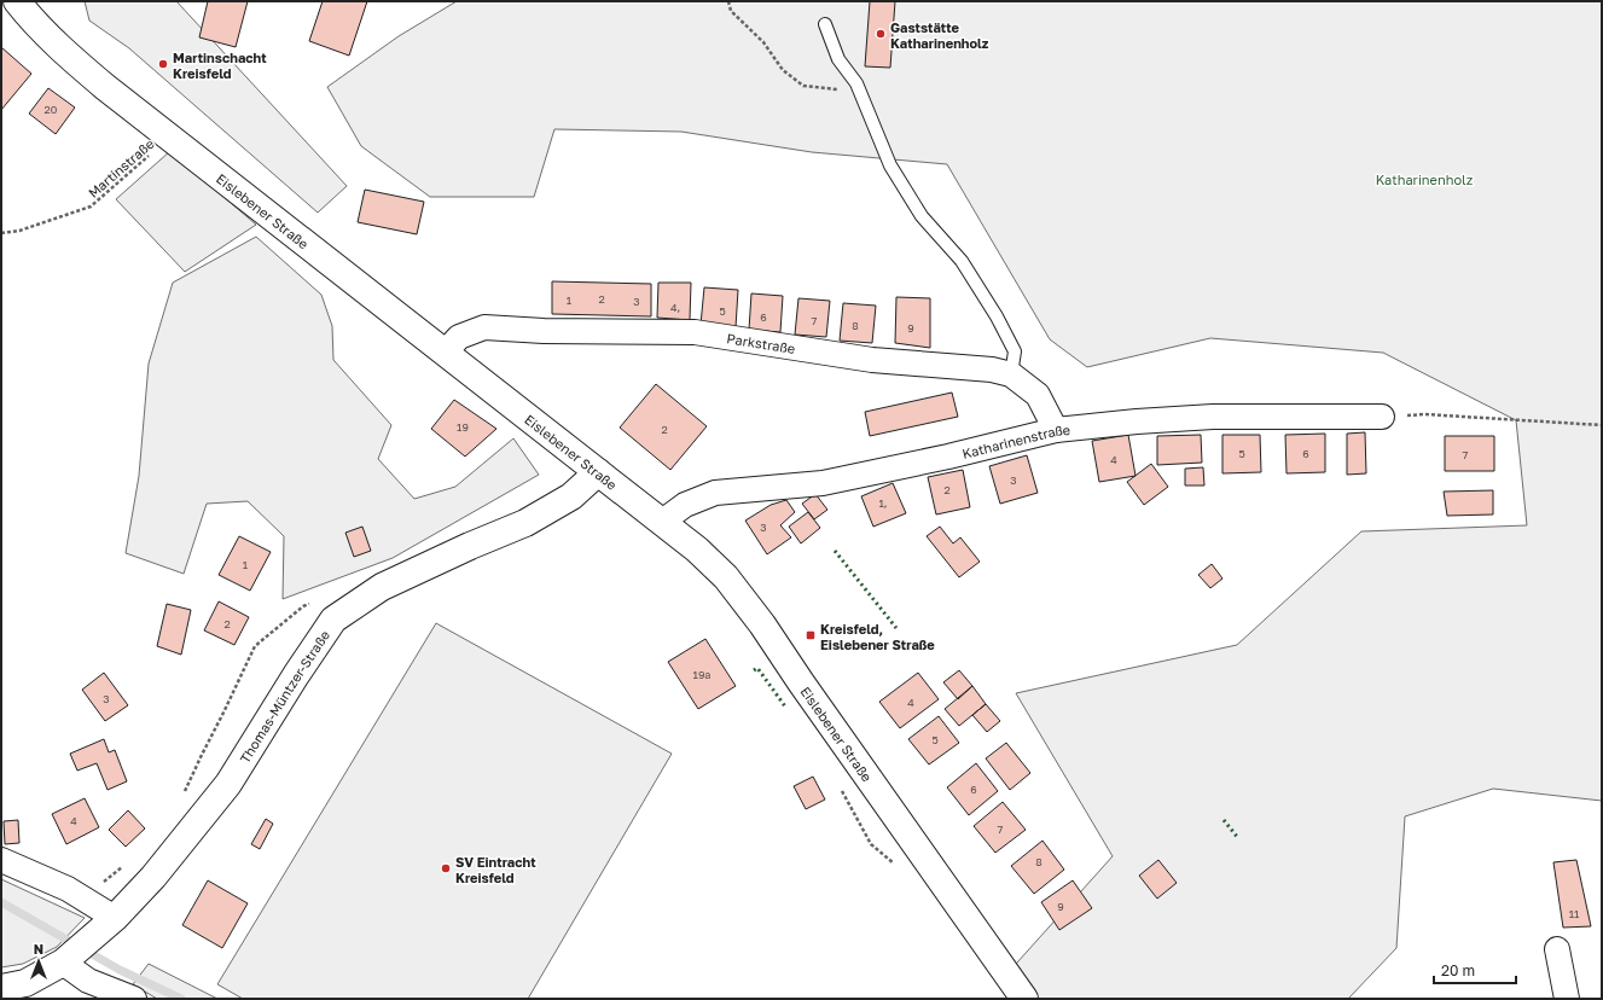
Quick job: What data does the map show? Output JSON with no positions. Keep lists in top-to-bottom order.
{
  "streets": {
    "main road": ["Eislebener Straße", "Thomas-Müntzer-Straße"],
    "street": ["Parkstraße", "Katharinenstraße"],
    "path": ["Martinstraße"]
  },
  "crossings": [
    ["Martinstraße", "Eislebener Straße"],
    ["Eislebener Straße", "Parkstraße"],
    ["Eislebener Straße", "Katharinenstraße"],
    ["Eislebener Straße", "Thomas-Müntzer-Straße"],
    ["Parkstraße", "Katharinenstraße"]
  ],
  "parks": ["Katharinenholz"],
  "places": {
    "other": ["Gaststätte Katharinenholz", "Martinschacht Kreisfeld", "SV Eintracht Kreisfeld"],
    "transit": ["Kreisfeld, Eislebener Straße"]
  },
  "house_numbers": [
    "20",
    "2",
    "1",
    "3",
    "4,",
    "5",
    "6",
    "7",
    "8",
    "9",
    "19",
    "2",
    "5",
    "6",
    "7",
    "4",
    "3",
    "2",
    "1,",
    "3",
    "1",
    "2",
    "19a",
    "3",
    "4",
    "5",
    "6",
    "4",
    "7",
    "8",
    "9",
    "11"
  ],
  "scale_bar": "20 m",
  "north": "top"
}
